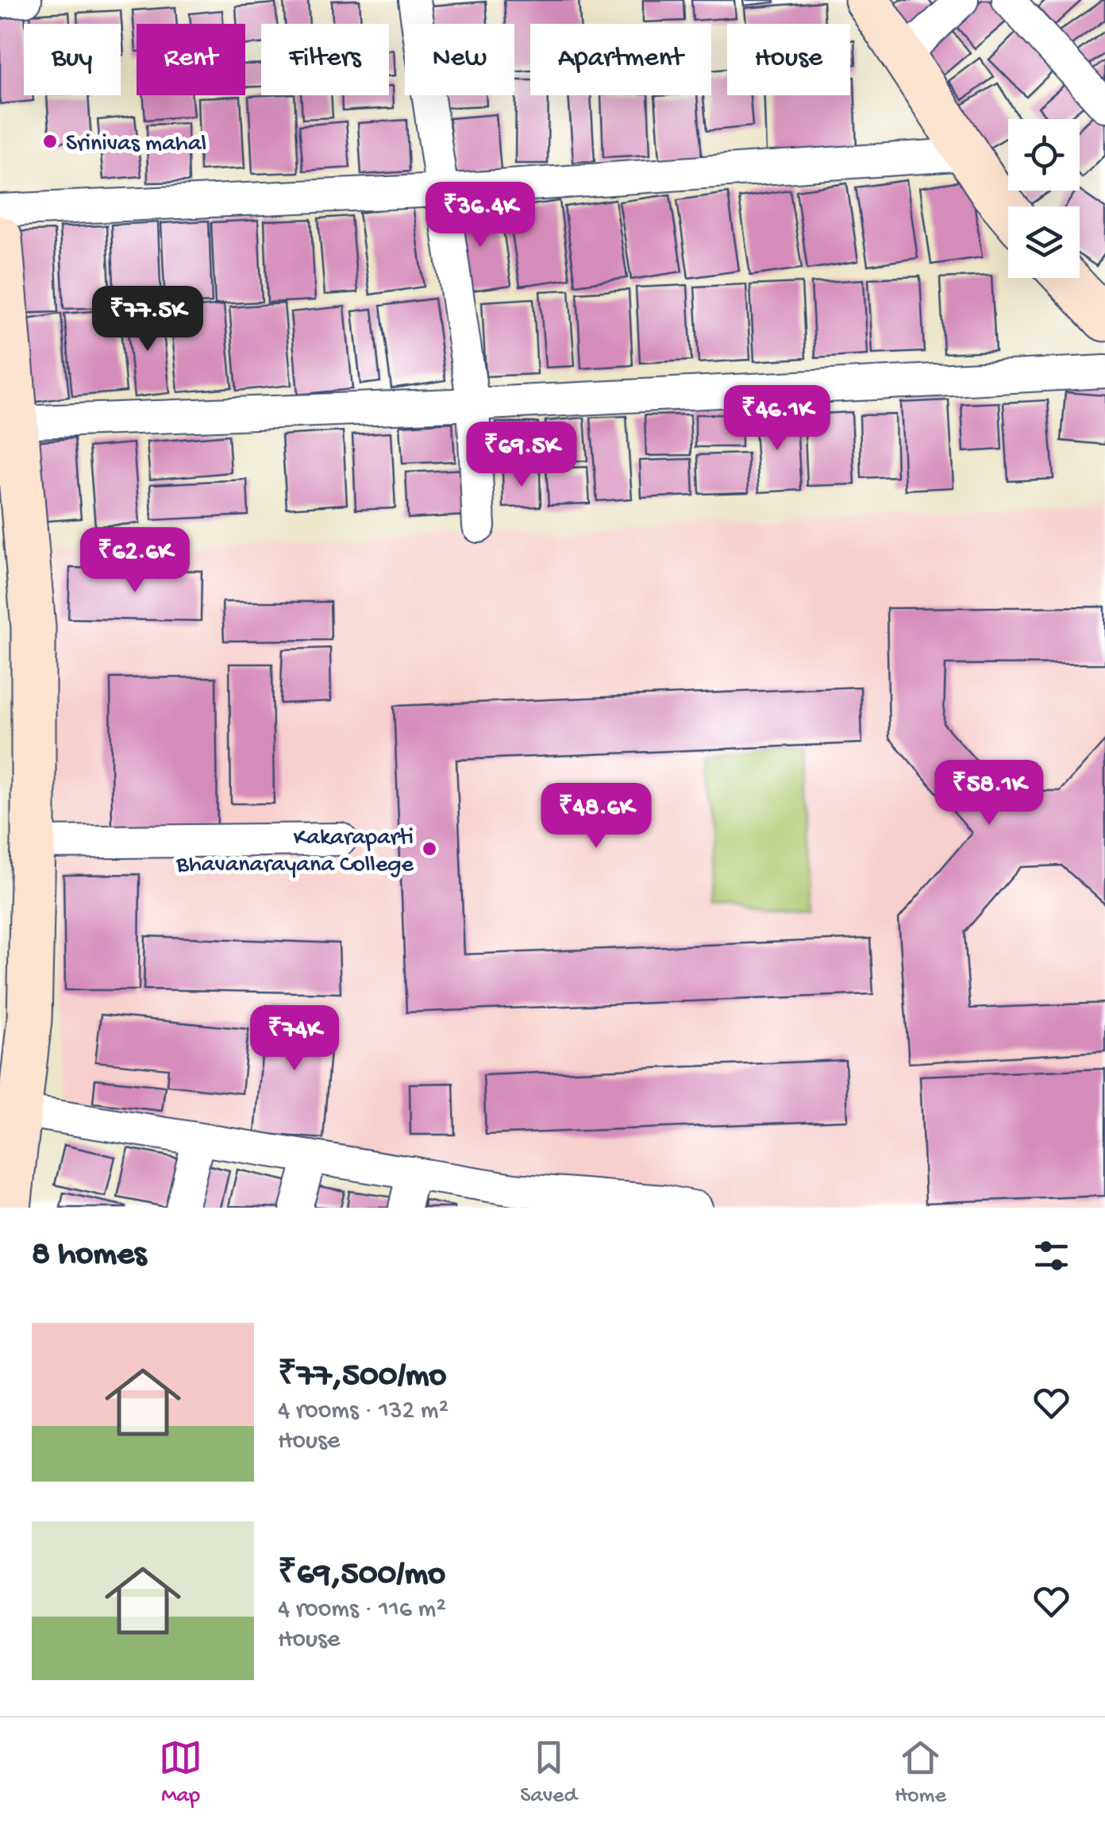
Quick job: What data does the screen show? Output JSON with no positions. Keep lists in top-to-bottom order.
{
  "places": ["Srinivas mahal", "Kakaraparti Bhavanarayana College"],
  "page": {
    "chip": [
      "Buy",
      "Rent",
      "Filters",
      "New",
      "Apartment",
      "House"
    ],
    "price": [
      "₹36.4K",
      "₹77.5K",
      "₹46.1K",
      "₹69.5K",
      "₹62.6K",
      "₹58.1K",
      "₹48.6K",
      "₹74K"
    ],
    "heading": "8 homes",
    "list": [
      {
        "name": "₹77,500/mo",
        "note": "4 rooms · 132 m² · House"
      },
      {
        "name": "₹69,500/mo",
        "note": "4 rooms · 116 m² · House"
      }
    ],
    "tabs": ["Map", "Saved", "Home"]
  }
}
